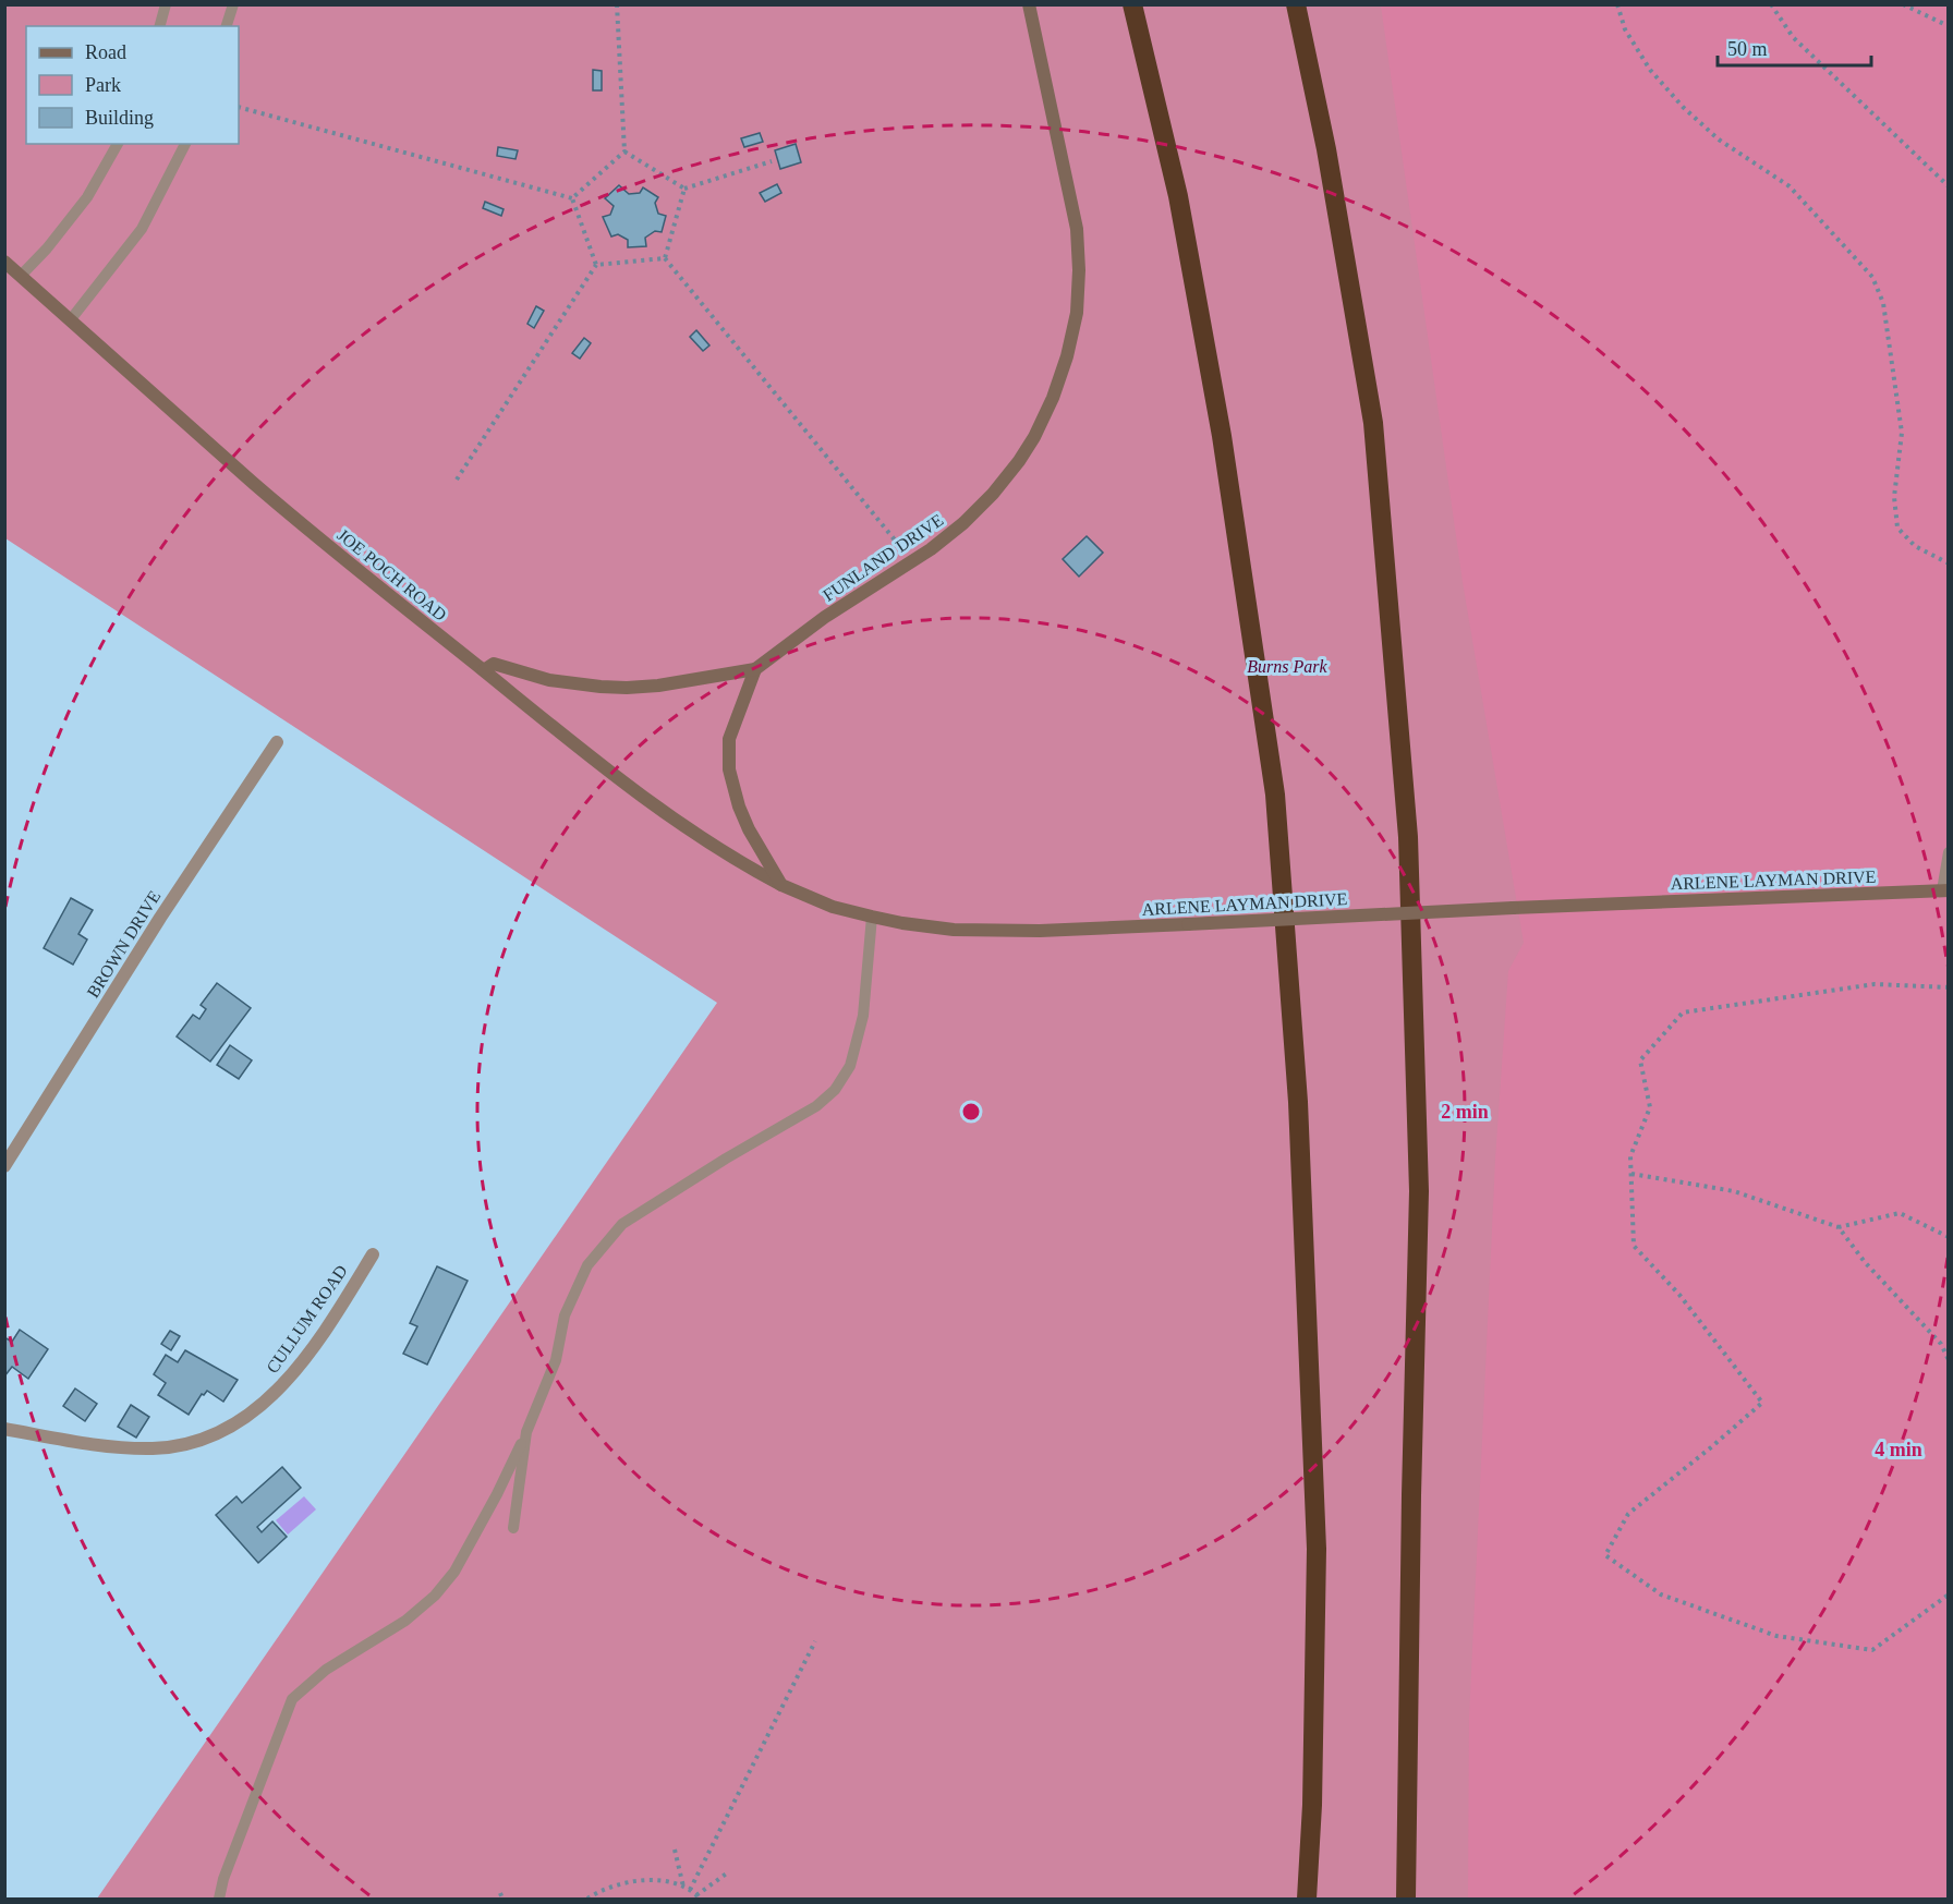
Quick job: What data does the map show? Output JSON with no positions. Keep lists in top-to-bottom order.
{
  "streets": {
    "street": [
      "FUNLAND DRIVE",
      "JOE POCH ROAD",
      "ARLENE LAYMAN DRIVE",
      "BROWN DRIVE",
      "CULLUM ROAD"
    ]
  },
  "crossings": [
    ["FUNLAND DRIVE", "JOE POCH ROAD"],
    ["JOE POCH ROAD", "ARLENE LAYMAN DRIVE"]
  ],
  "parks": ["Burns Park"],
  "legend": ["Road", "Park", "Building"],
  "scale_bar": "50 m",
  "rings": ["2 min", "4 min"]
}
